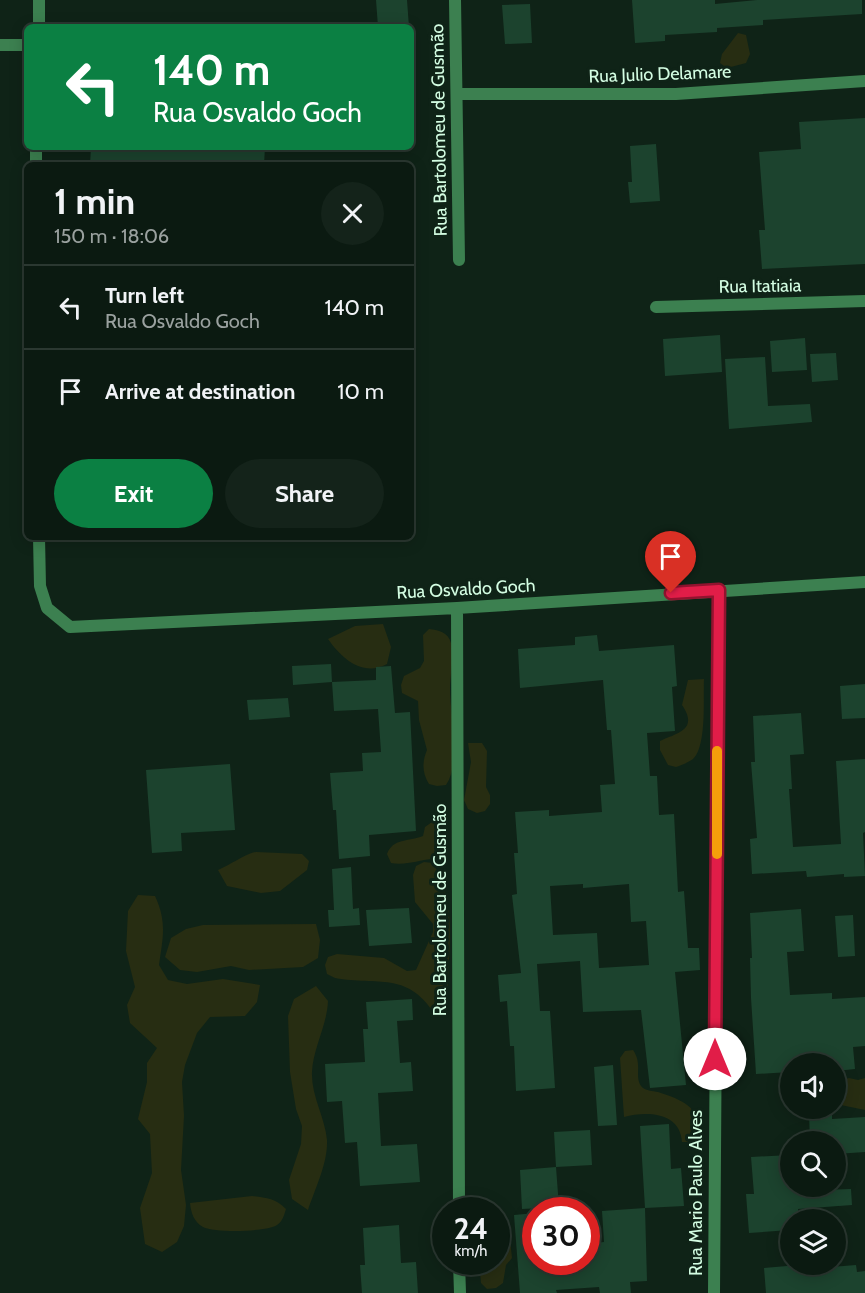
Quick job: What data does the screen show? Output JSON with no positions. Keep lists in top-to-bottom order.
{
  "streets": {
    "street": [
      "Rua Julio Delamare",
      "Rua Bartolomeu de Gusmão",
      "Rua Itatiaia",
      "Rua Osvaldo Goch",
      "Rua Mario Paulo Alves"
    ]
  },
  "crossings": [
    ["Rua Julio Delamare", "Rua Bartolomeu de Gusmão"],
    ["Rua Bartolomeu de Gusmão", "Rua Osvaldo Goch"],
    ["Rua Osvaldo Goch", "Rua Mario Paulo Alves"]
  ],
  "page": {
    "turn": ["140 m", "Rua Osvaldo Goch"],
    "heading": ["1 min", "150 m · 18:06"],
    "list": [
      {
        "name": "Turn left",
        "note": "Rua Osvaldo Goch",
        "value": "140 m"
      },
      {
        "name": "Arrive at destination",
        "value": "10 m"
      }
    ],
    "buttons": ["Exit", "Share"],
    "speed": "24 km/h",
    "limit": "30"
  }
}
